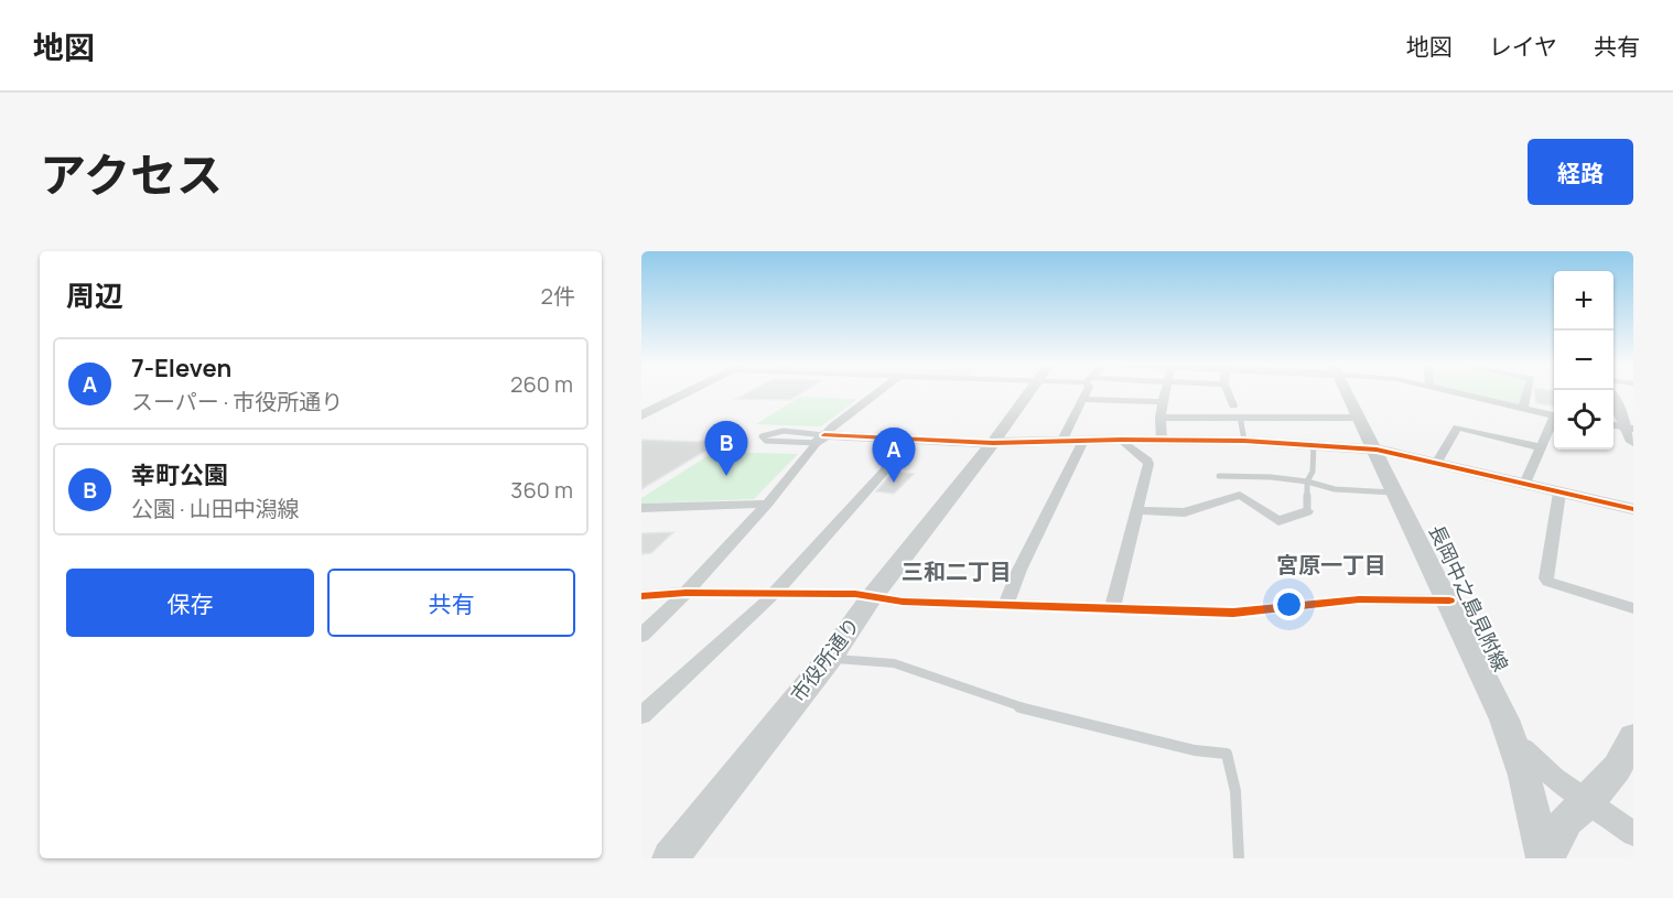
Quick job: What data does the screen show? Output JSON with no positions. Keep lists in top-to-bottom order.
{
  "streets": {
    "street": ["長岡中之島見附線", "市役所通り"]
  },
  "districts": ["宮原一丁目", "三和二丁目"],
  "page": {
    "header": "地図",
    "nav": ["地図", "レイヤ", "共有"],
    "title": "アクセス",
    "buttons": [
      "経路",
      ["保存", "共有"]
    ],
    "heading": ["周辺", "2件"],
    "map_buttons": ["+", "−"],
    "list": [
      {
        "mark": "A",
        "name": "7-Eleven",
        "note": "スーパー · 市役所通り",
        "value": "260 m"
      },
      {
        "mark": "B",
        "name": "幸町公園",
        "note": "公園 · 山田中潟線",
        "value": "360 m"
      }
    ],
    "pins": ["B", "A"]
  }
}
